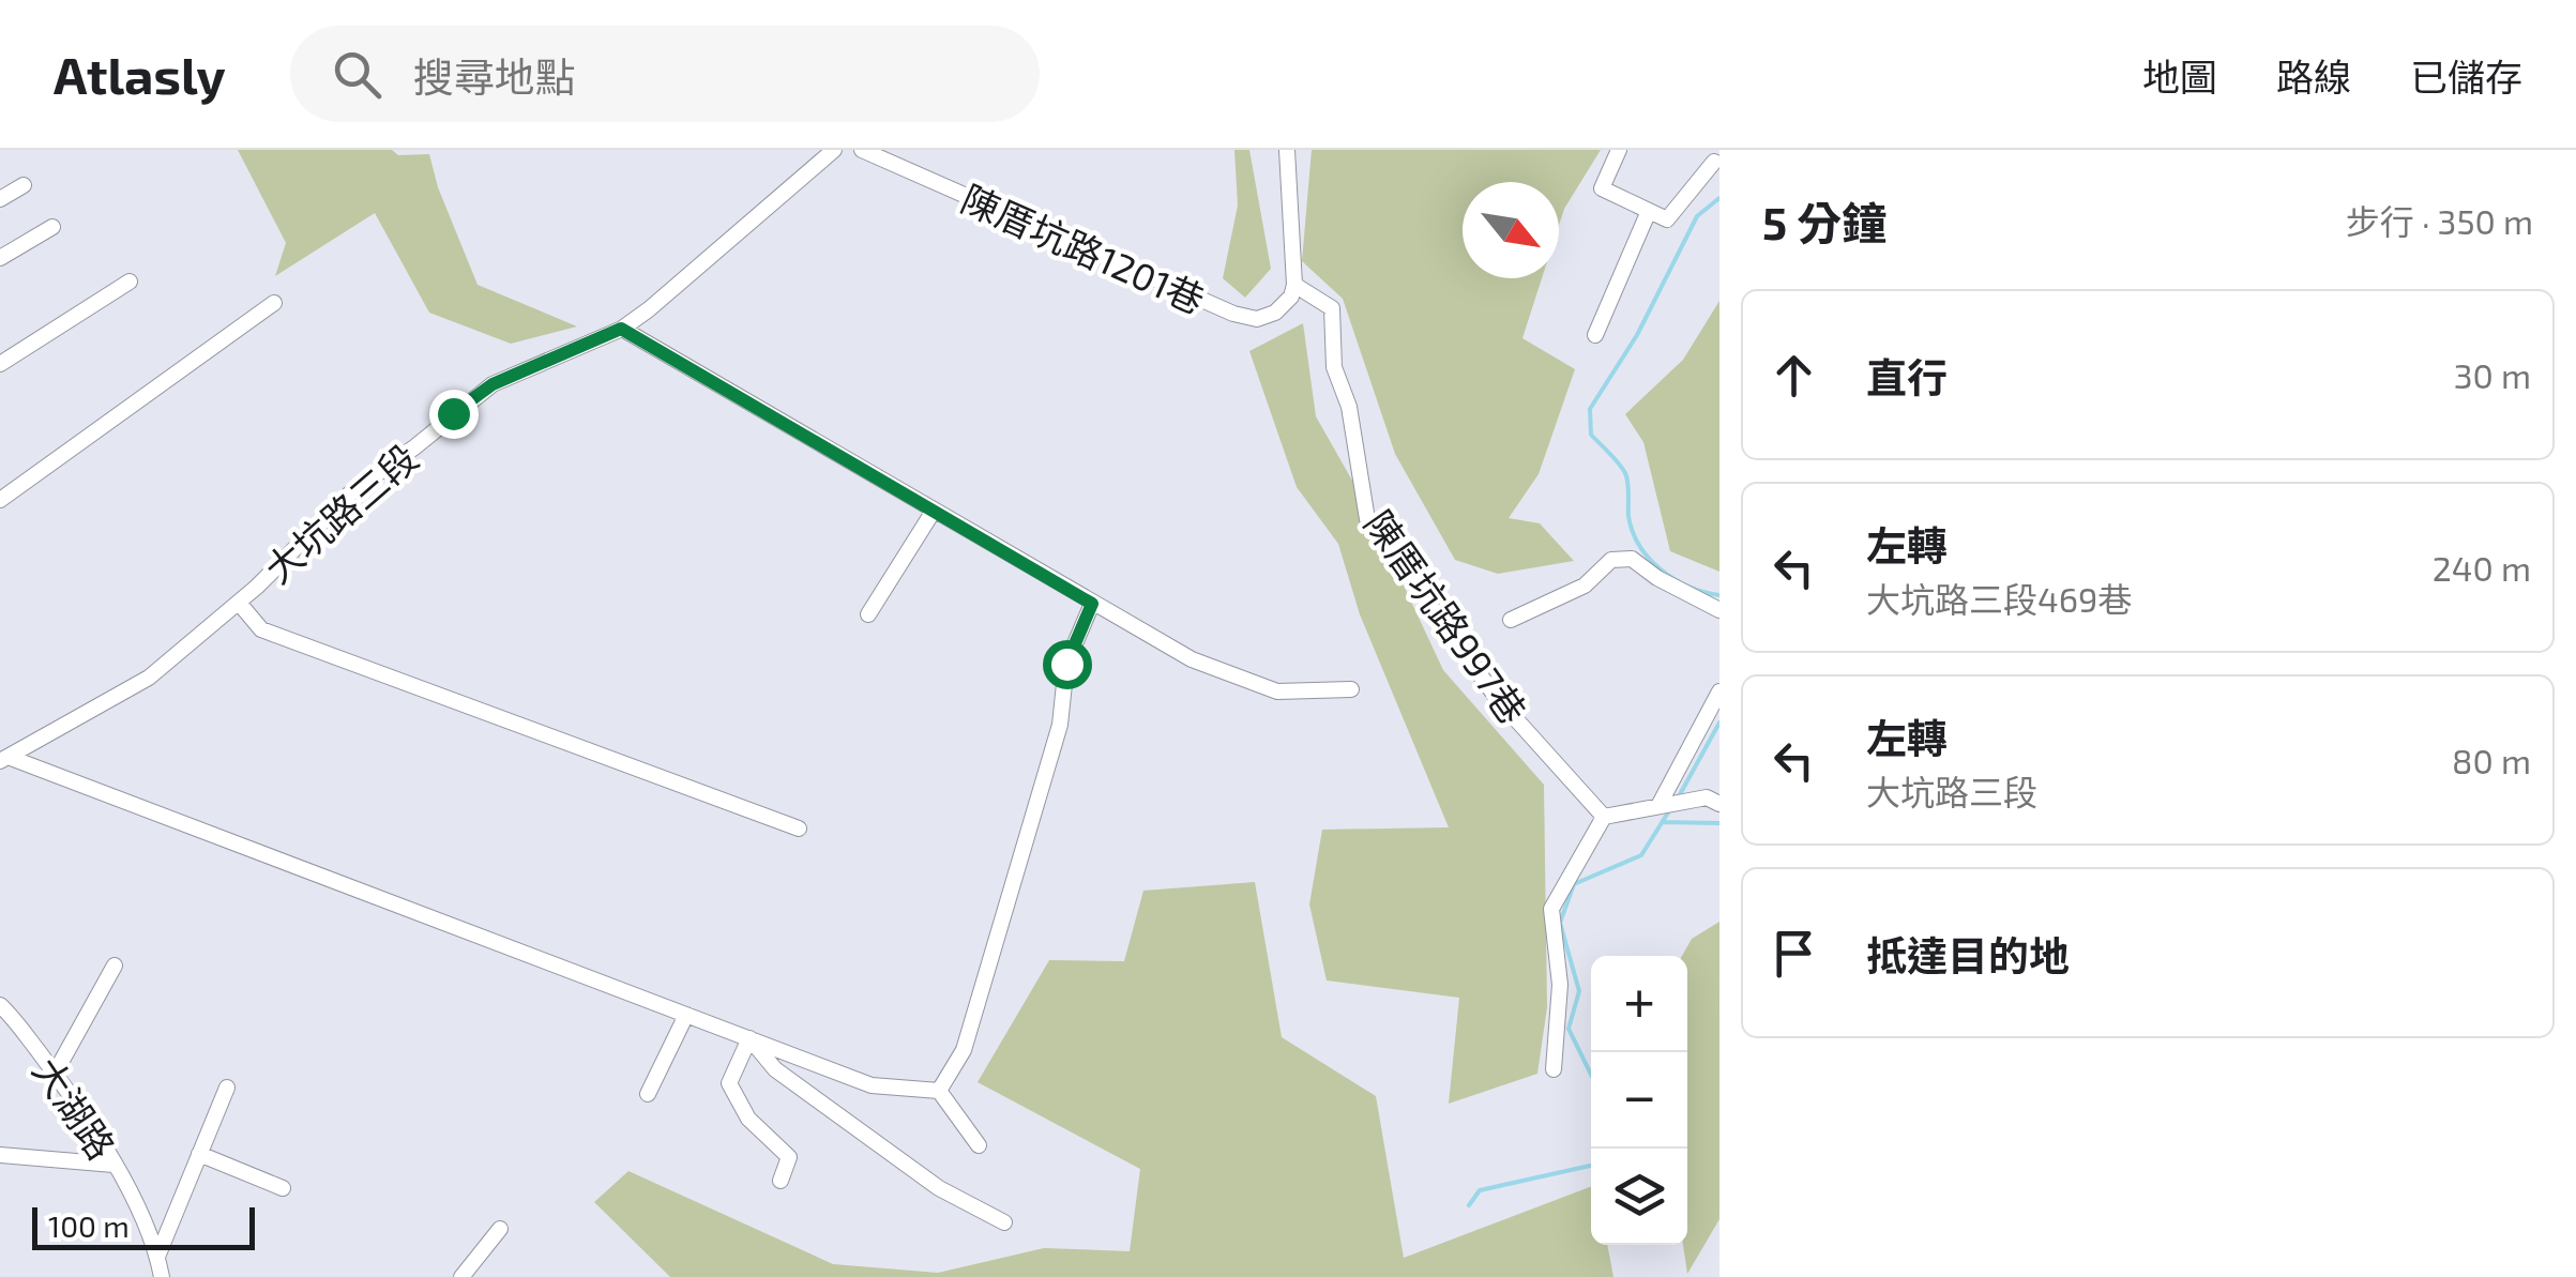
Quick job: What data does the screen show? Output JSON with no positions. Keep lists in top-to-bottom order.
{
  "streets": {
    "street": [
      "陳厝坑路1201巷",
      "大坑路三段",
      "陳厝坑路997巷",
      "大湖路"
    ]
  },
  "crossings": [
    ["陳厝坑路1201巷", "陳厝坑路997巷"]
  ],
  "scale_bar": "100 m",
  "north": "bottom right",
  "page": {
    "header": "Atlasly",
    "search": "搜尋地點",
    "nav": ["地圖", "路線", "已儲存"],
    "heading": ["5 分鐘", "步行 · 350 m"],
    "list": [
      ["直行", "30 m"],
      ["左轉", "大坑路三段469巷", "240 m"],
      ["左轉", "大坑路三段", "80 m"],
      "抵達目的地"
    ],
    "map_buttons": ["+", "−"],
    "scale": "100 m"
  }
}
